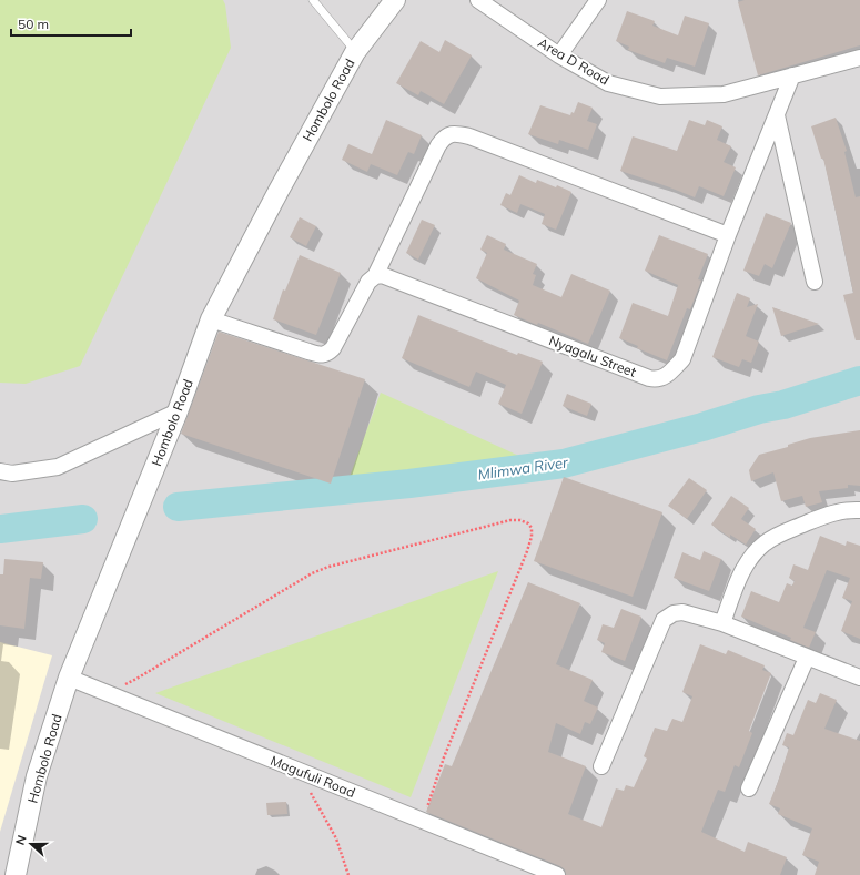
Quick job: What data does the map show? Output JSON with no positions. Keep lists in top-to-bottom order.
{
  "streets": {
    "street": [
      "Area D Road",
      "Hombolo Road",
      "Nyagalu Street",
      "Magufuli Road"
    ]
  },
  "crossings": [
    ["Area D Road", "Nyagalu Street"],
    ["Hombolo Road", "Magufuli Road"]
  ],
  "water": ["Mlimwa River"],
  "scale_bar": "50 m",
  "north": "left"
}
